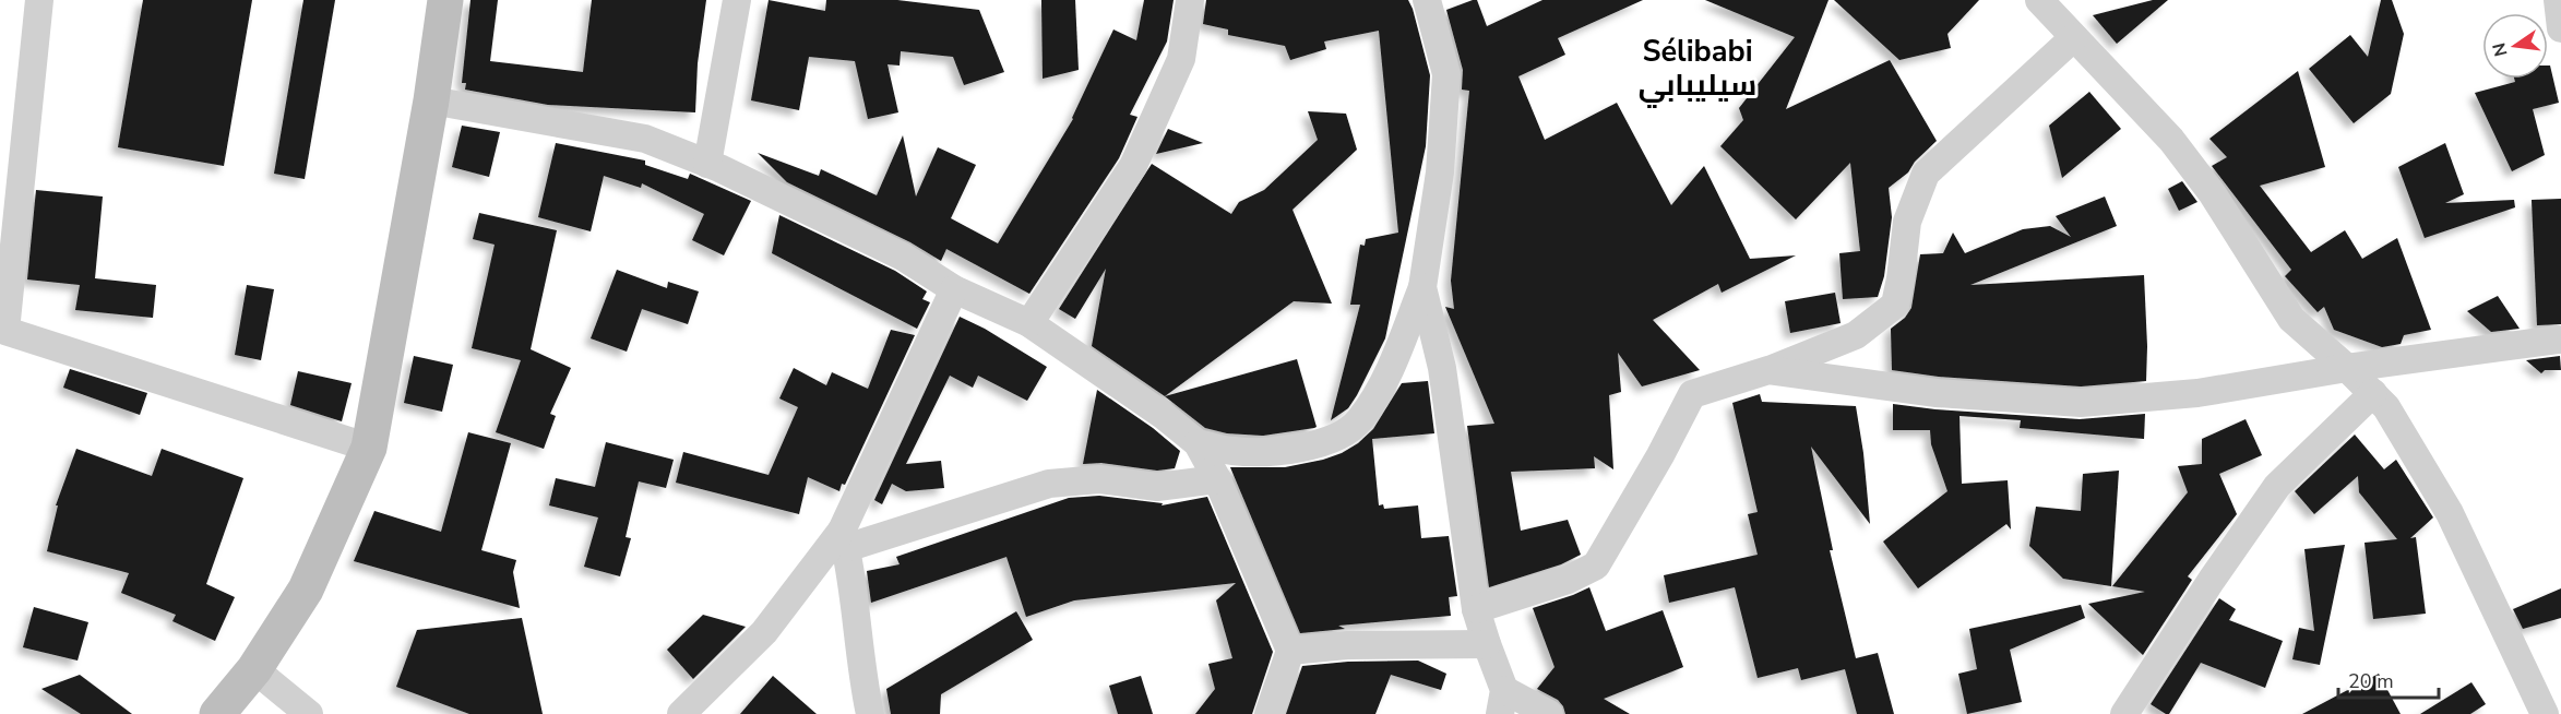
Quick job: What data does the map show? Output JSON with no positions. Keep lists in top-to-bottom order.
{
  "districts": ["Sélibabi سيليبابي"],
  "scale_bar": "20 m",
  "north": "left"
}
